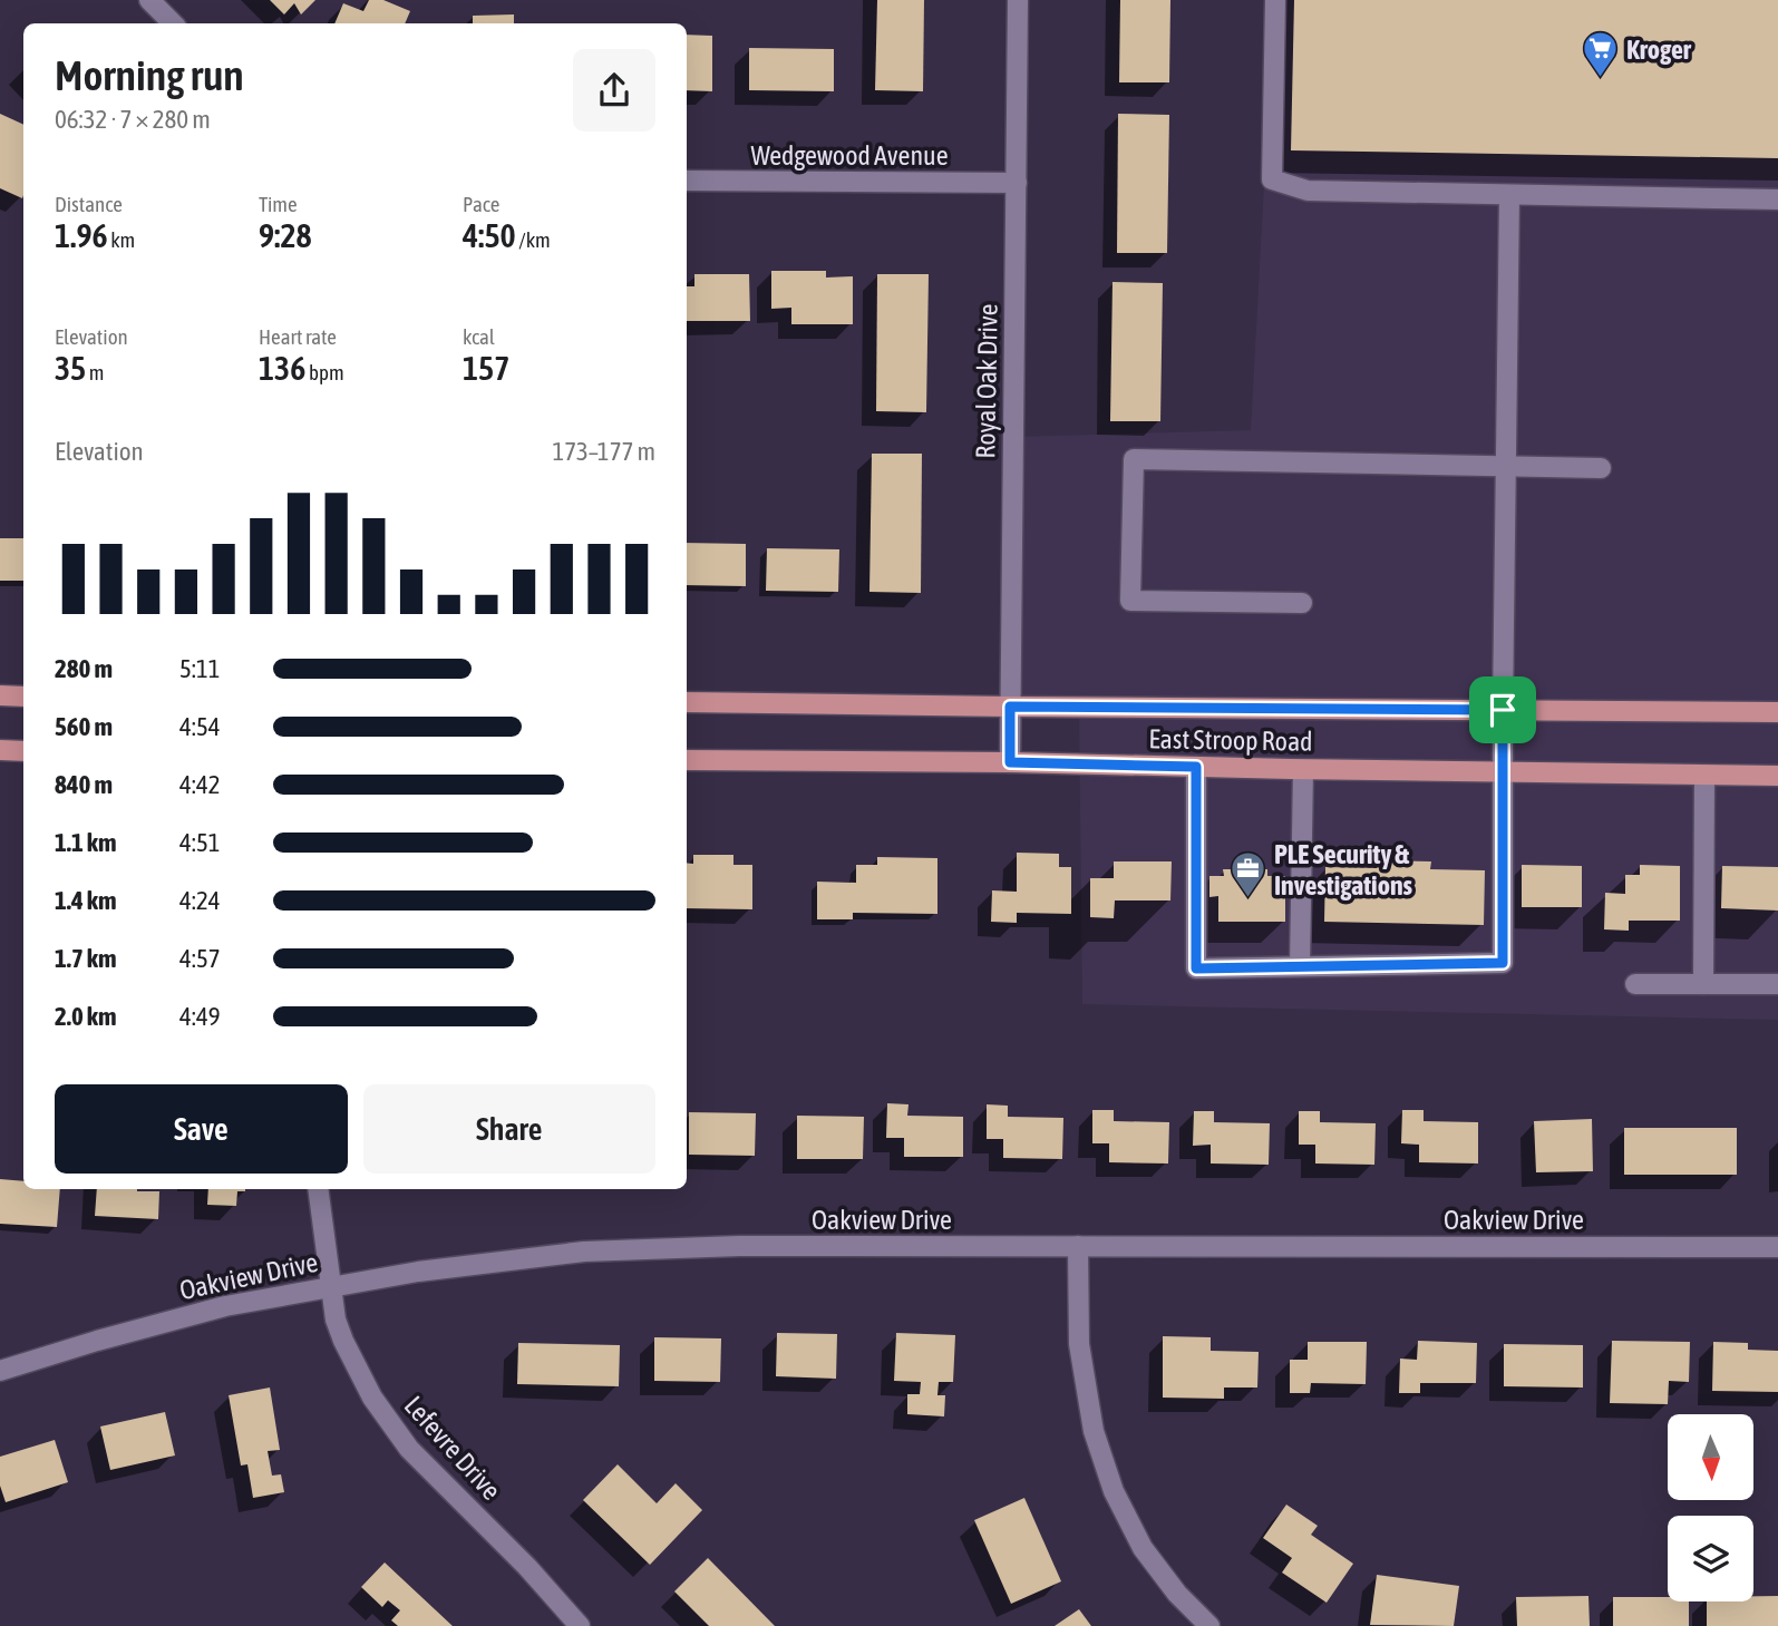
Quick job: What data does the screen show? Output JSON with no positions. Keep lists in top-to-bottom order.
{
  "streets": {
    "main road": ["East Stroop Road"],
    "street": [
      "Wedgewood Avenue",
      "Royal Oak Drive",
      "Oakview Drive",
      "Lefevre Drive"
    ]
  },
  "crossings": [
    ["Wedgewood Avenue", "Royal Oak Drive"],
    ["Royal Oak Drive", "East Stroop Road"],
    ["Oakview Drive", "Lefevre Drive"]
  ],
  "places": {
    "supermarket": ["Kroger"],
    "office": ["PLE Security & Investigations"]
  },
  "north": "bottom",
  "page": {
    "heading": ["Morning run", "06:32 · 7 × 280 m"],
    "stats": [
      ["Distance", "1.96 km"],
      ["Time", "9:28"],
      ["Pace", "4:50 /km"],
      ["Elevation", "35 m"],
      ["Heart rate", "136 bpm"],
      ["kcal", "157"]
    ],
    "chart": ["Elevation", "173–177 m"],
    "list": [
      {
        "name": "280 m",
        "note": "5:11"
      },
      {
        "name": "560 m",
        "note": "4:54"
      },
      {
        "name": "840 m",
        "note": "4:42"
      },
      {
        "name": "1.1 km",
        "note": "4:51"
      },
      {
        "name": "1.4 km",
        "note": "4:24"
      },
      {
        "name": "1.7 km",
        "note": "4:57"
      },
      {
        "name": "2.0 km",
        "note": "4:49"
      }
    ],
    "buttons": ["Save", "Share"]
  }
}
